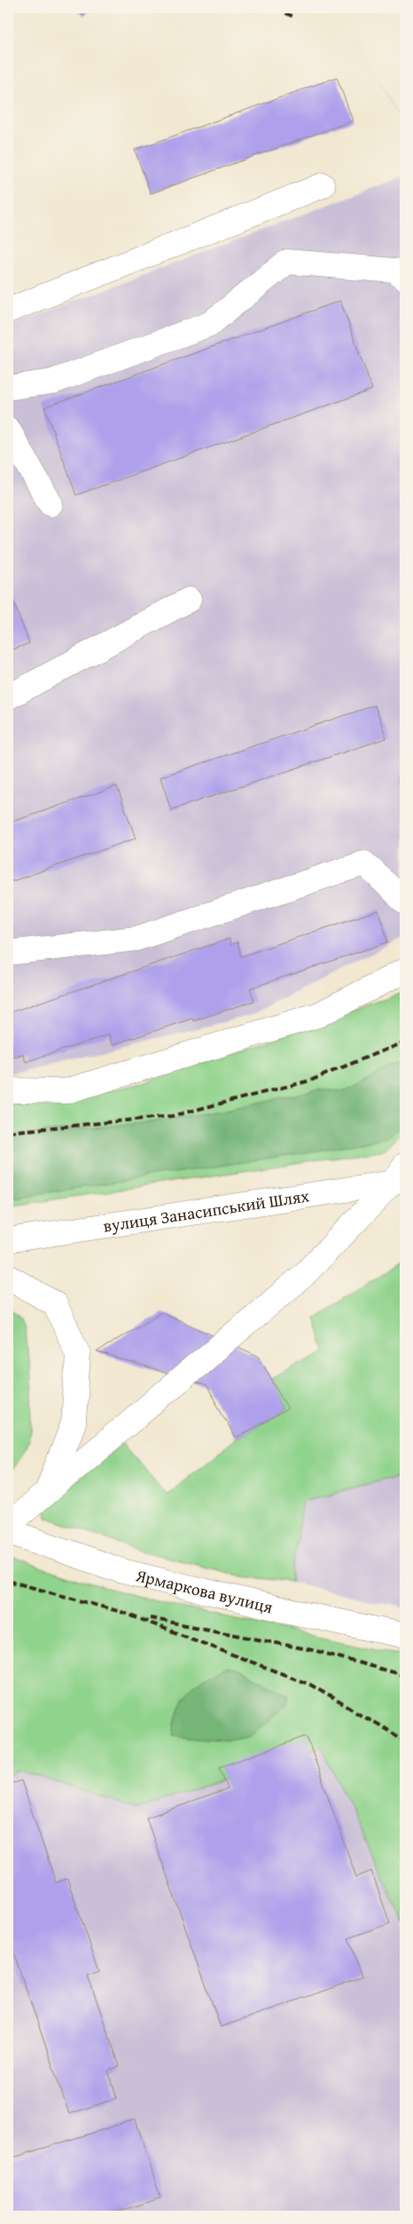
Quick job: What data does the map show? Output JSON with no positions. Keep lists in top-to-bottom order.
{
  "streets": {
    "street": ["вулиця Занасипський Шлях", "Ярмаркова вулиця"]
  }
}
